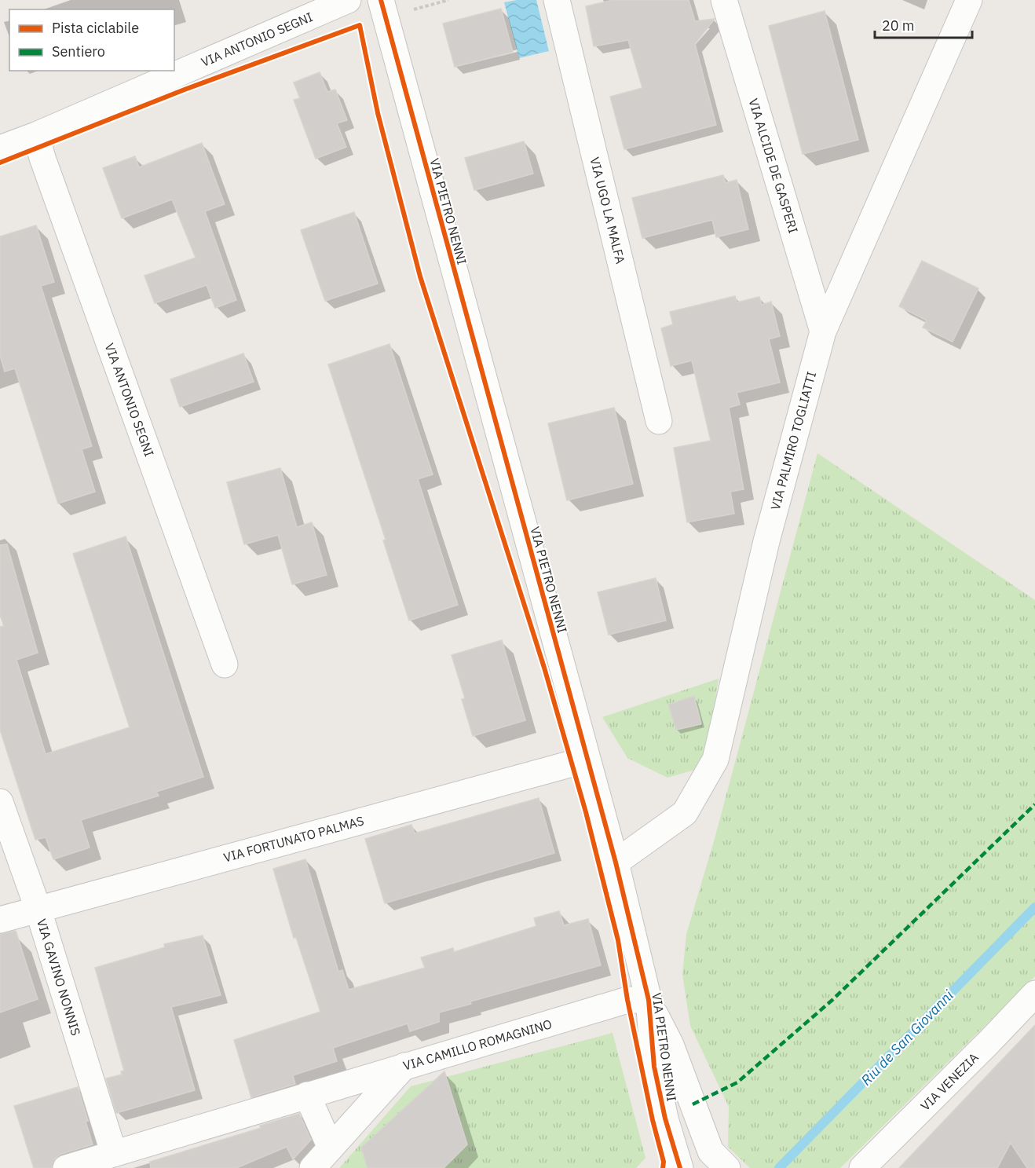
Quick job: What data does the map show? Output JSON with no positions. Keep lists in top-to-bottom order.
{
  "streets": {
    "street": [
      "VIA ANTONIO SEGNI",
      "VIA ALCIDE DE GASPERI",
      "VIA UGO LA MALFA",
      "VIA PIETRO NENNI",
      "VIA PALMIRO TOGLIATTI",
      "VIA FORTUNATO PALMAS",
      "VIA GAVINO NONNIS",
      "VIA CAMILLO ROMAGNINO",
      "VIA VENEZIA"
    ]
  },
  "crossings": [
    ["VIA ALCIDE DE GASPERI", "VIA PALMIRO TOGLIATTI"],
    ["VIA PIETRO NENNI", "VIA PALMIRO TOGLIATTI"],
    ["VIA PIETRO NENNI", "VIA FORTUNATO PALMAS"],
    ["VIA PIETRO NENNI", "VIA CAMILLO ROMAGNINO"],
    ["VIA FORTUNATO PALMAS", "VIA GAVINO NONNIS"],
    ["VIA GAVINO NONNIS", "VIA CAMILLO ROMAGNINO"]
  ],
  "water": ["Riu de San Giovanni"],
  "legend": ["Pista ciclabile", "Sentiero"],
  "scale_bar": "20 m"
}
